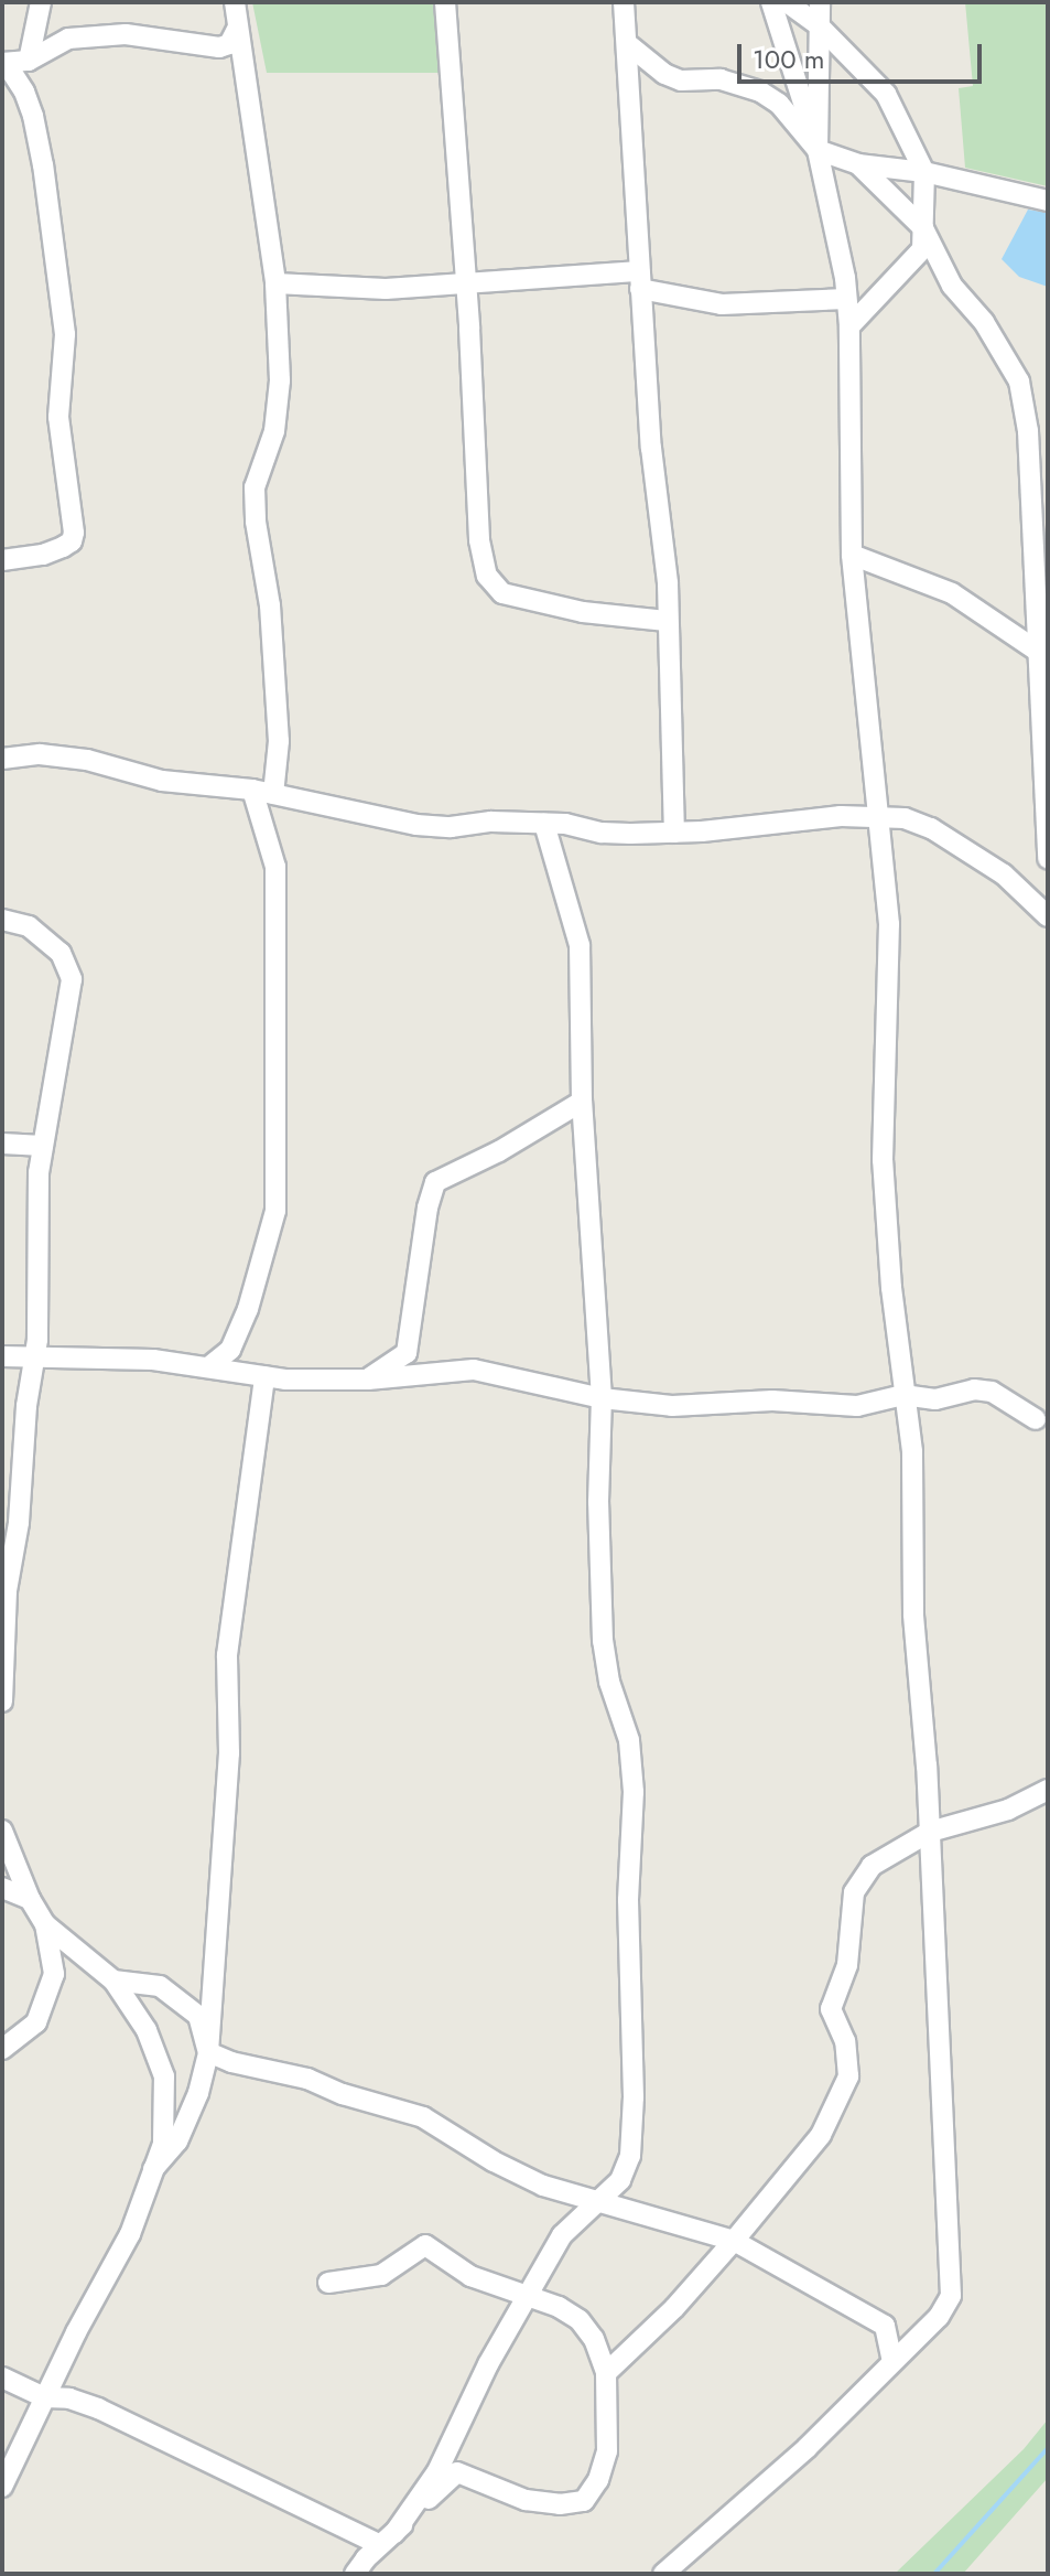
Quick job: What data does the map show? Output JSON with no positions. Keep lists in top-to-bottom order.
{
  "scale_bar": "100 m"
}
